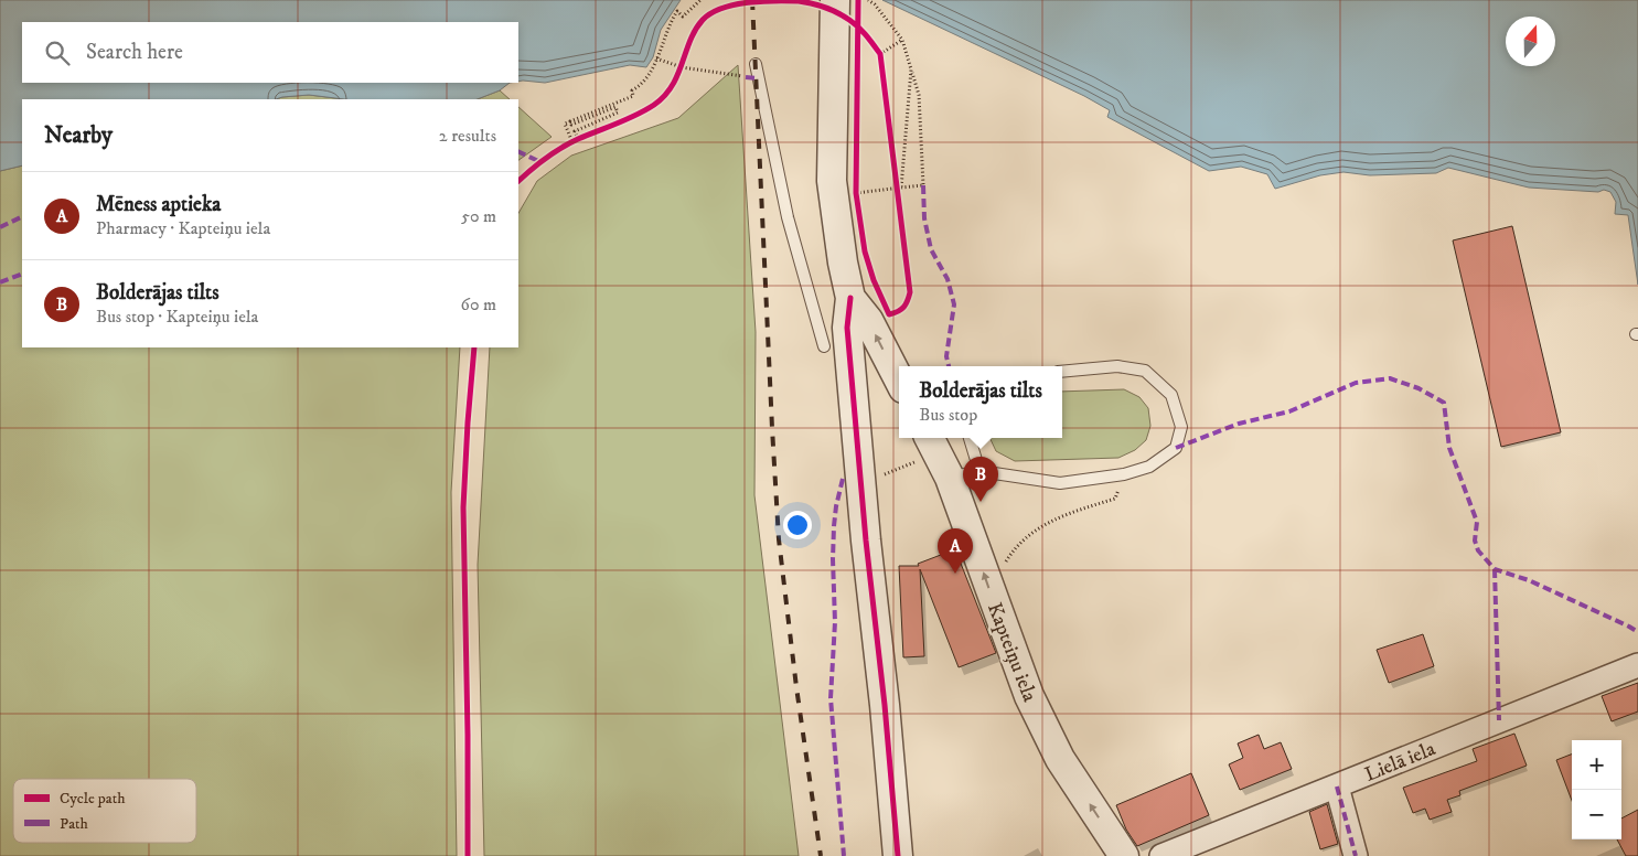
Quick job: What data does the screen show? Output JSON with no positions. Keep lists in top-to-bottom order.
{
  "streets": {
    "street": ["Kapteiņu iela", "Lielā iela"]
  },
  "legend": ["Cycle path", "Path"],
  "north": "top",
  "page": {
    "search": "Search here",
    "heading": ["Nearby", "2 results"],
    "list": [
      {
        "mark": "A",
        "name": "Mēness aptieka",
        "note": "Pharmacy · Kapteiņu iela",
        "value": "50 m"
      },
      {
        "mark": "B",
        "name": "Bolderājas tilts",
        "note": "Bus stop · Kapteiņu iela",
        "value": "60 m"
      }
    ],
    "popup": ["Bolderājas tilts", "Bus stop"],
    "pins": ["B", "A"],
    "map_buttons": ["+", "−"]
  }
}
